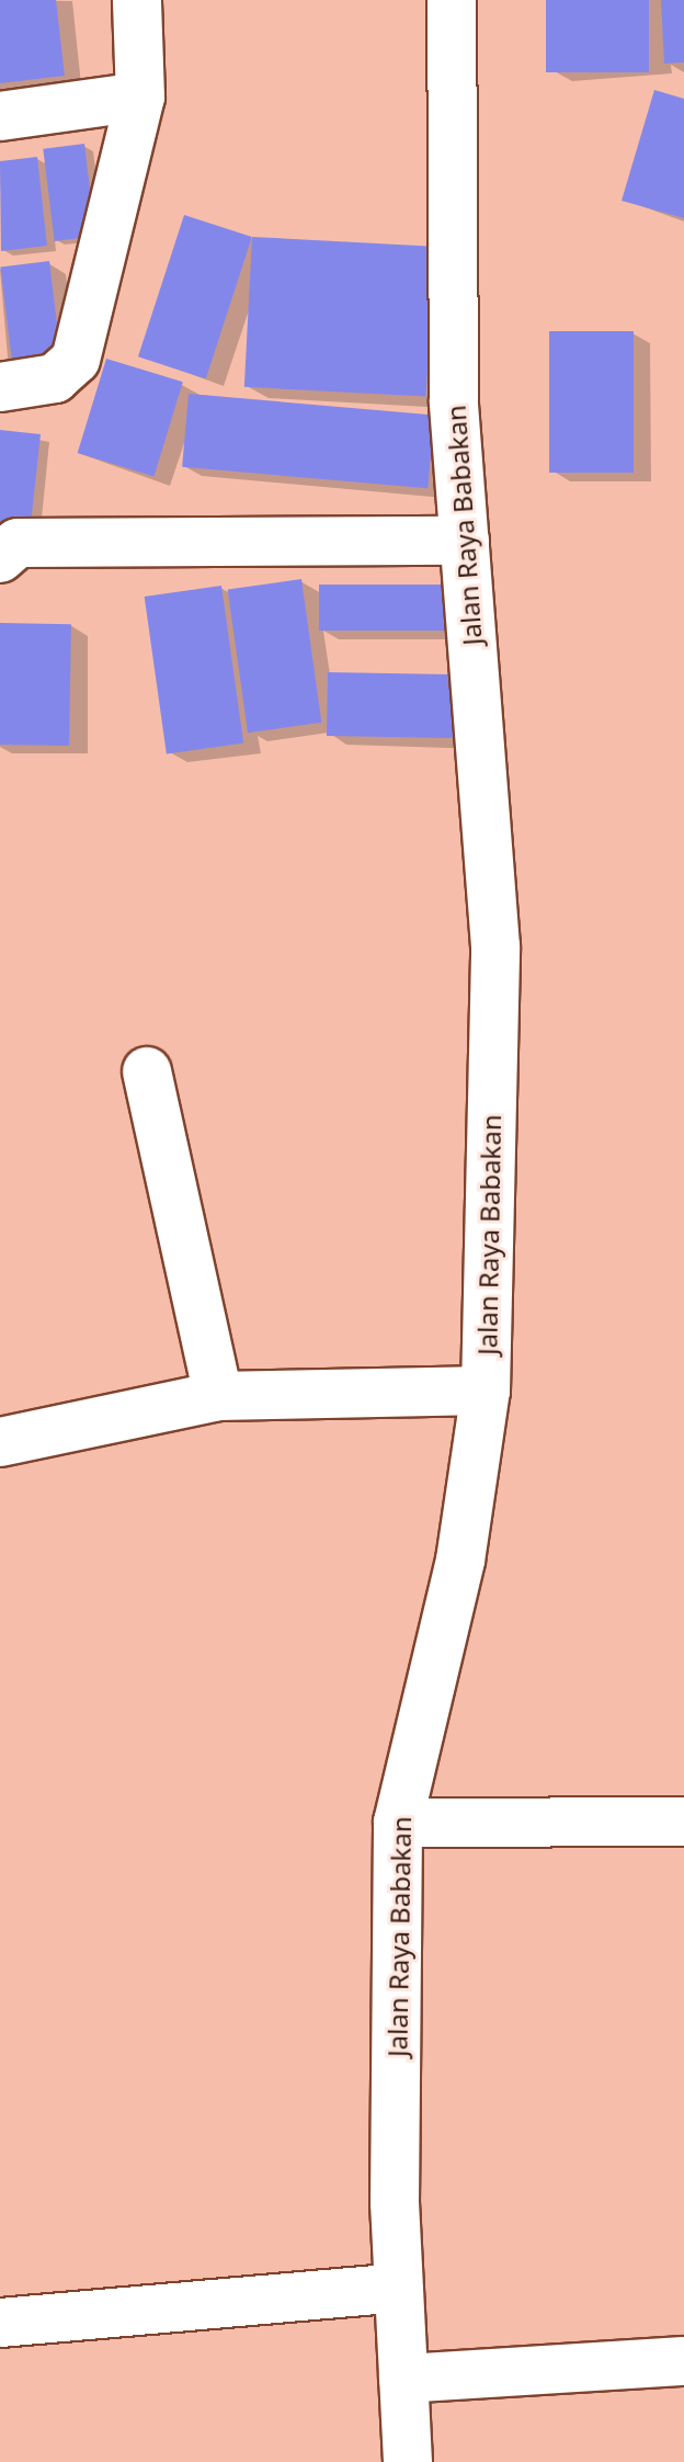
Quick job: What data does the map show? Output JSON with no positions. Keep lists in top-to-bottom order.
{
  "streets": {
    "street": ["Jalan Raya Babakan"]
  }
}
